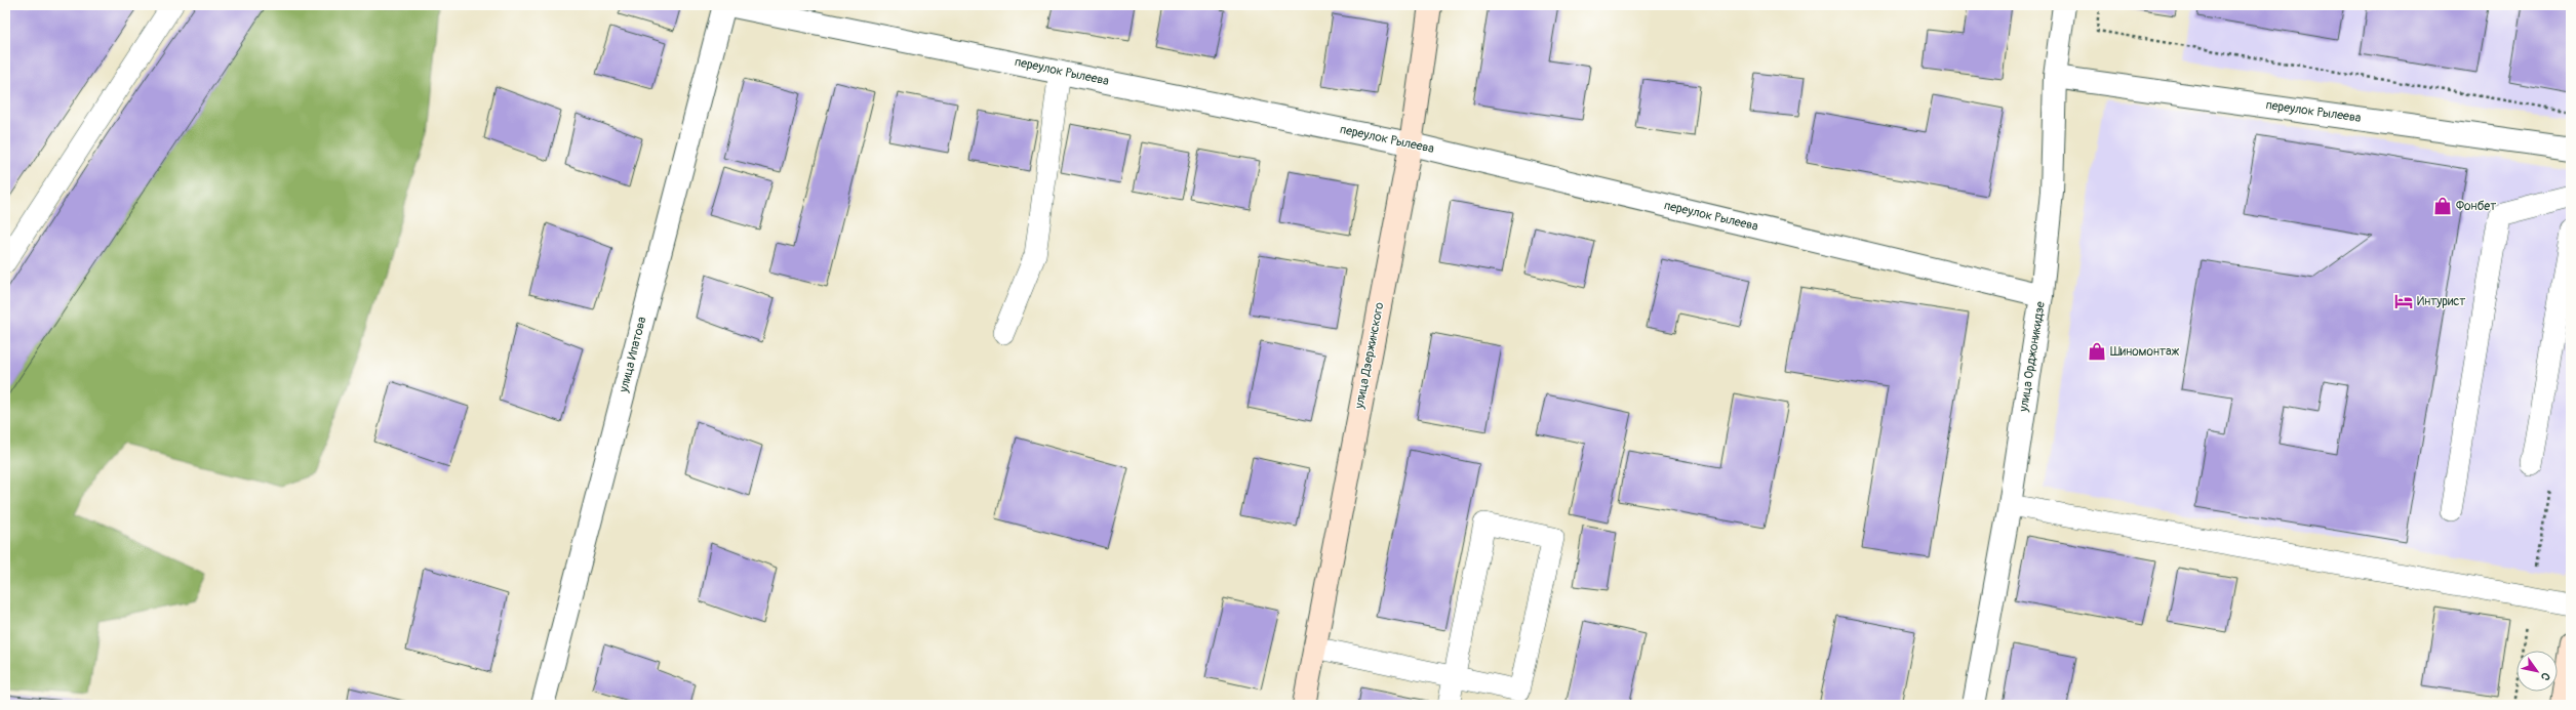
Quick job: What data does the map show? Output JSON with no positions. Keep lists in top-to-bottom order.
{
  "streets": {
    "street": [
      "переулок Рылеева",
      "улица Ипатова",
      "улица Дзержинского",
      "улица Орджоникидзе"
    ]
  },
  "crossings": [
    ["переулок Рылеева", "улица Дзержинского"],
    ["переулок Рылеева", "улица Орджоникидзе"]
  ],
  "places": {
    "shop": ["Фонбет", "Шиномонтаж"],
    "hotel": ["Интурист"]
  },
  "north": "bottom right"
}
